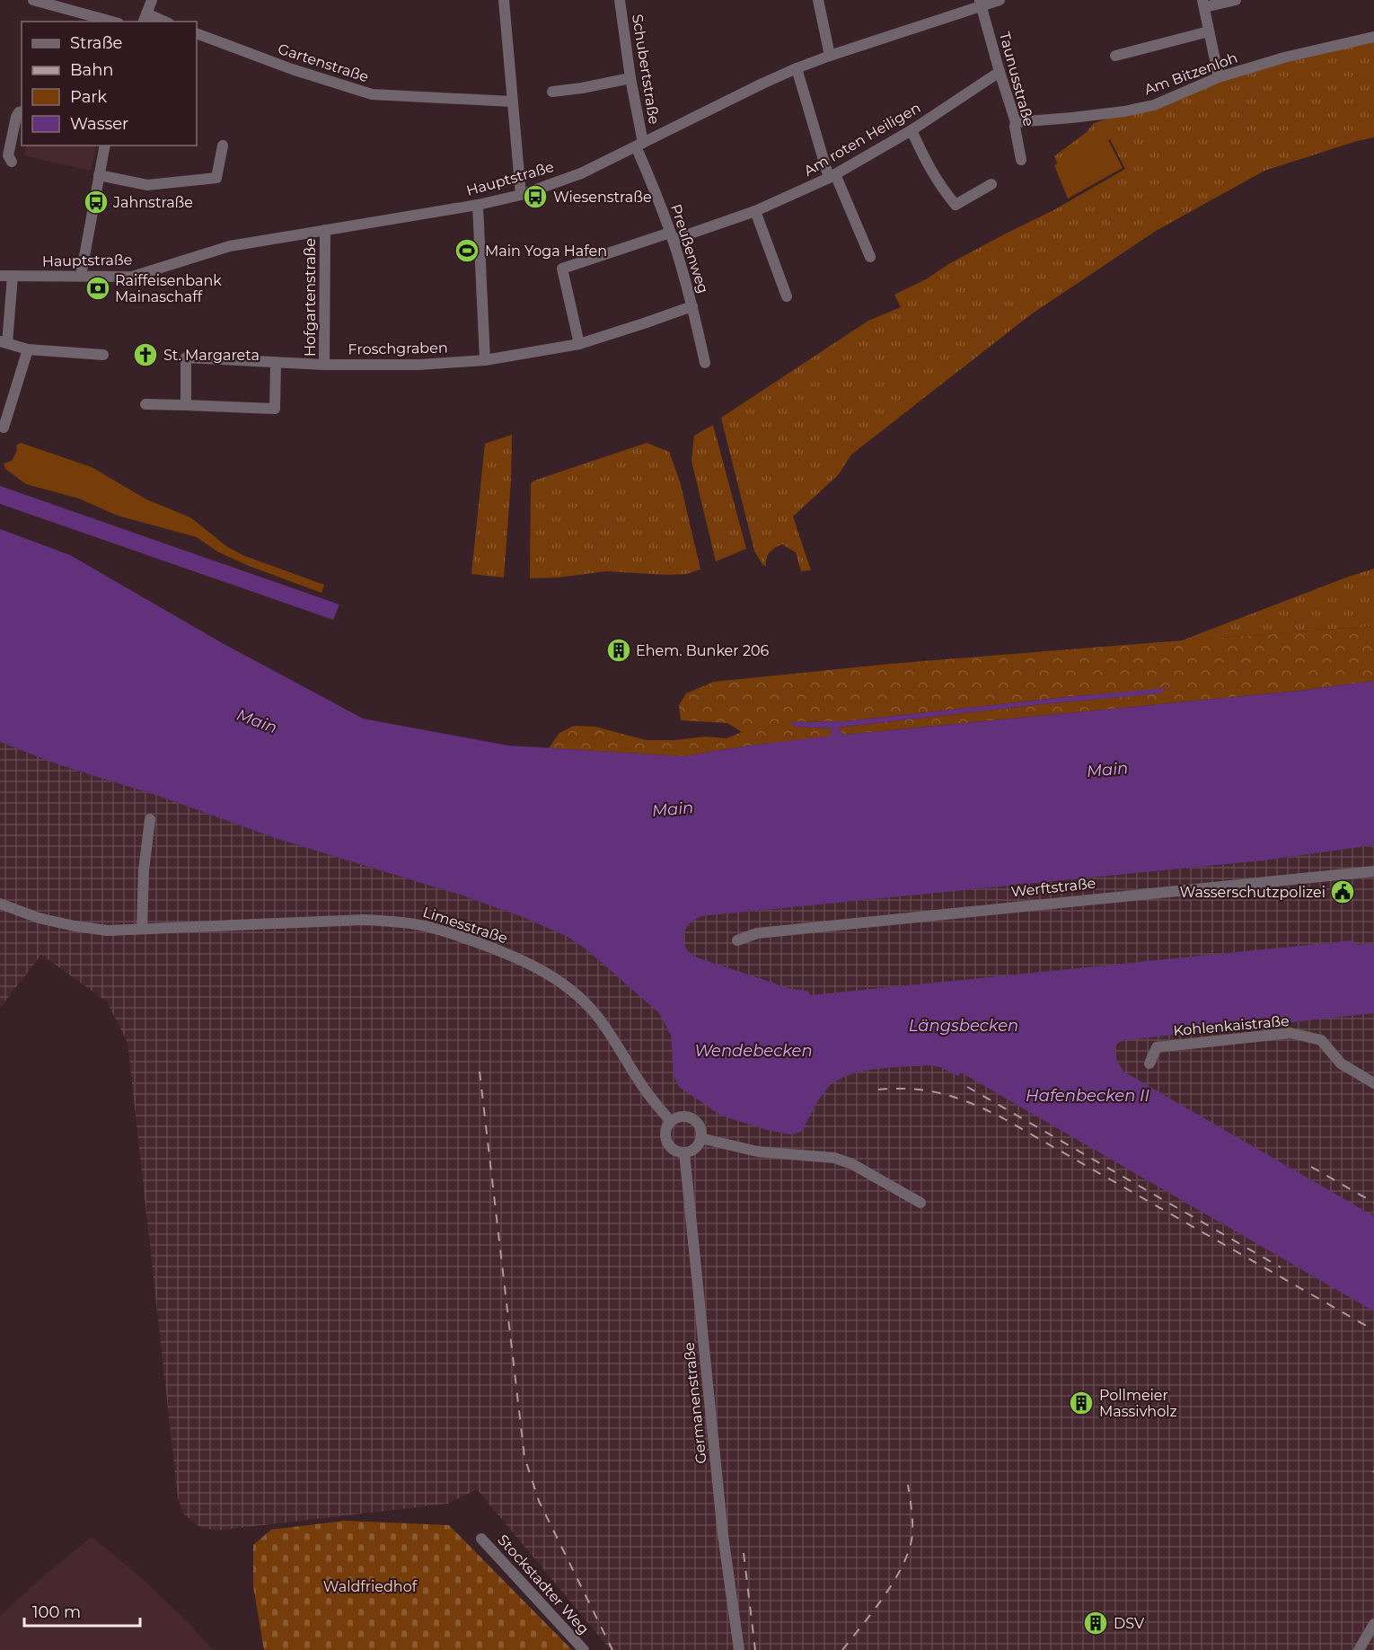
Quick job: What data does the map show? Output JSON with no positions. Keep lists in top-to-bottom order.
{
  "streets": {
    "street": [
      "Gartenstraße",
      "Schubertstraße",
      "Am Bitzenloh",
      "Taunusstraße",
      "Am roten Heiligen",
      "Hauptstraße",
      "Preußenweg",
      "Hofgartenstraße",
      "Froschgraben",
      "Werftstraße",
      "Limesstraße",
      "Kohlenkaistraße",
      "Germanenstraße",
      "Stockstadter Weg"
    ]
  },
  "crossings": [
    ["Schubertstraße", "Hauptstraße"],
    ["Schubertstraße", "Preußenweg"],
    ["Am Bitzenloh", "Taunusstraße"],
    ["Taunusstraße", "Am roten Heiligen"],
    ["Taunusstraße", "Hauptstraße"],
    ["Am roten Heiligen", "Preußenweg"],
    ["Am roten Heiligen", "Froschgraben"],
    ["Hauptstraße", "Preußenweg"],
    ["Hauptstraße", "Hofgartenstraße"],
    ["Preußenweg", "Froschgraben"],
    ["Hofgartenstraße", "Froschgraben"],
    ["Limesstraße", "Germanenstraße"]
  ],
  "water": [
    "Main",
    "Längsbecken",
    "Wendebecken",
    "Hafenbecken II"
  ],
  "parks": ["Waldfriedhof"],
  "places": {
    "bus stop": ["Wiesenstraße", "Jahnstraße"],
    "sports": ["Main Yoga Hafen"],
    "bank": ["Raiffeisenbank Mainaschaff"],
    "church": ["St. Margareta"],
    "building": ["Ehem. Bunker 206", "Pollmeier Massivholz", "DSV"],
    "public building": ["Wasserschutzpolizei"]
  },
  "legend": [
    "Straße",
    "Bahn",
    "Park",
    "Wasser"
  ],
  "scale_bar": "100 m"
}
